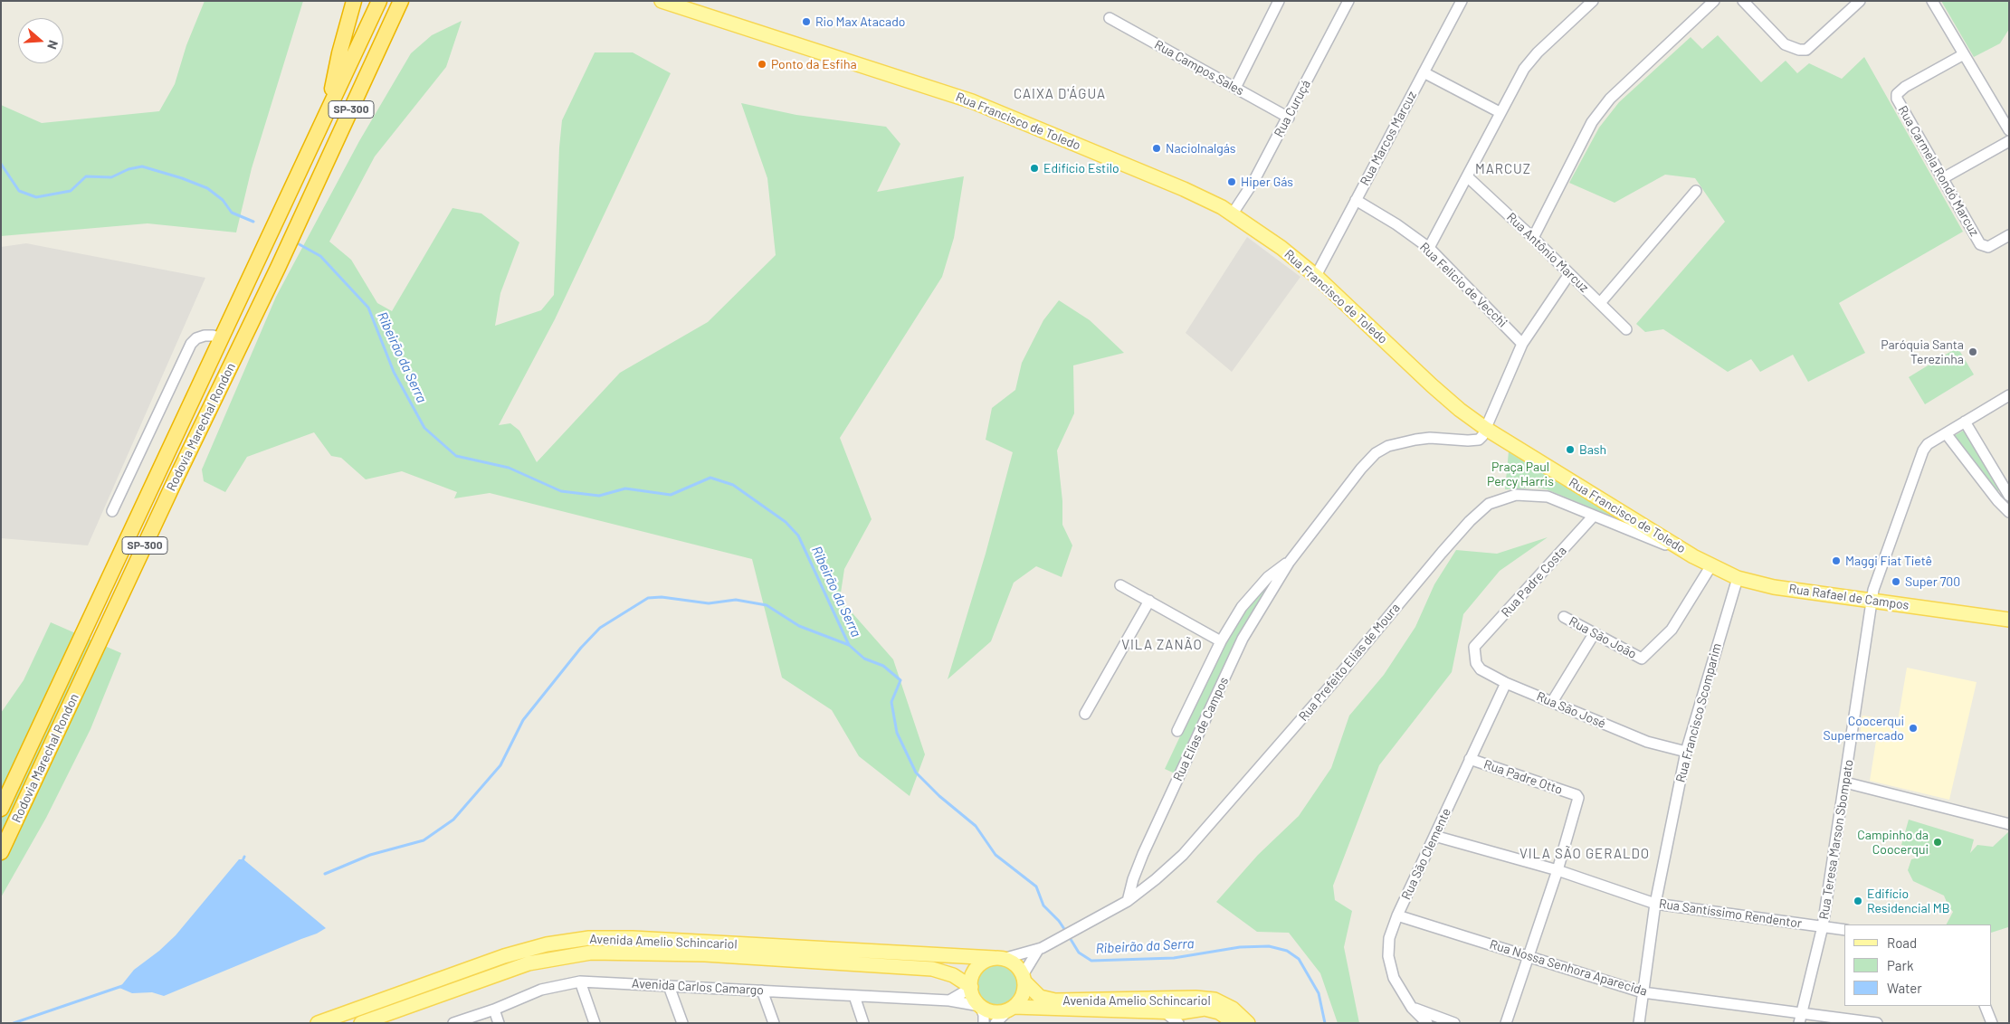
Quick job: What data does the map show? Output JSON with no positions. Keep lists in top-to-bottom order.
{
  "streets": {
    "highway": ["SP-300", "Rodovia Marechal Rondon"],
    "main road": ["Rua Francisco de Toledo", "Rua Rafael de Campos", "Avenida Amelio Schincariol"],
    "street": [
      "Rua Campos Sales",
      "Rua Curuçá",
      "Rua Marcos Marcuz",
      "Rua Carmela Rondó Marcuz",
      "Rua Antônio Marcuz",
      "Rua Felicio de Vecchi",
      "Rua Padre Costa",
      "Rua São João",
      "Rua Prefeito Elias de Moura",
      "Rua São José",
      "Rua Francisco Scomparim",
      "Rua Elias de Campos",
      "Rua Padre Otto",
      "Rua Teresa Marson Sbompato",
      "Rua São Clemente",
      "Rua Santíssimo Rendentor",
      "Rua Nossa Senhora Aparecida",
      "Avenida Carlos Camargo"
    ]
  },
  "crossings": [
    ["Rua Campos Sales", "Rua Curuçá"],
    ["Rua Curuçá", "Rua Francisco de Toledo"],
    ["Rua Francisco de Toledo", "Rua Marcos Marcuz"],
    ["Rua Francisco de Toledo", "Rua Rafael de Campos"],
    ["Rua Francisco de Toledo", "Rua Prefeito Elias de Moura"],
    ["Rua Francisco de Toledo", "Rua Elias de Campos"],
    ["Rua Marcos Marcuz", "Rua Felicio de Vecchi"],
    ["Rua Padre Costa", "Rua Prefeito Elias de Moura"],
    ["Rua Padre Costa", "Rua São José"],
    ["Rua Rafael de Campos", "Rua São João"],
    ["Rua Rafael de Campos", "Rua Prefeito Elias de Moura"],
    ["Rua Rafael de Campos", "Rua Francisco Scomparim"],
    ["Rua Rafael de Campos", "Rua Teresa Marson Sbompato"],
    ["Rua Prefeito Elias de Moura", "Rua Elias de Campos"],
    ["Rua Prefeito Elias de Moura", "Avenida Amelio Schincariol"],
    ["Rua Prefeito Elias de Moura", "Avenida Carlos Camargo"],
    ["Rua São José", "Rua Francisco Scomparim"],
    ["Rua São José", "Rua São Clemente"],
    ["Rua Francisco Scomparim", "Rua Santíssimo Rendentor"],
    ["Rua Francisco Scomparim", "Rua Nossa Senhora Aparecida"],
    ["Rua Padre Otto", "Rua São Clemente"],
    ["Rua Padre Otto", "Rua Santíssimo Rendentor"],
    ["Rua Teresa Marson Sbompato", "Rua Santíssimo Rendentor"],
    ["Rua Teresa Marson Sbompato", "Rua Nossa Senhora Aparecida"],
    ["Rua São Clemente", "Rua Santíssimo Rendentor"],
    ["Rua São Clemente", "Rua Nossa Senhora Aparecida"],
    ["Avenida Amelio Schincariol", "Avenida Carlos Camargo"]
  ],
  "districts": [
    "CAIXA D'ÁGUA",
    "MARCUZ",
    "VILA ZANÃO",
    "VILA SÃO GERALDO"
  ],
  "water": ["Ribeirão da Serra"],
  "parks": ["Praça Paul Percy Harris"],
  "places": [
    "Rio Max Atacado",
    "Ponto da Esfiha",
    "Naciolnalgás",
    "Edifício Estilo",
    "Hiper Gás",
    "Paróquia Santa Terezinha",
    "Bash",
    "Maggi Fiat Tietê",
    "Super 700",
    "Coocerqui Supermercado",
    "Campinho da Coocerqui",
    "Edifício Residencial MB"
  ],
  "legend": ["Road", "Park", "Water"],
  "north": "right"
}
